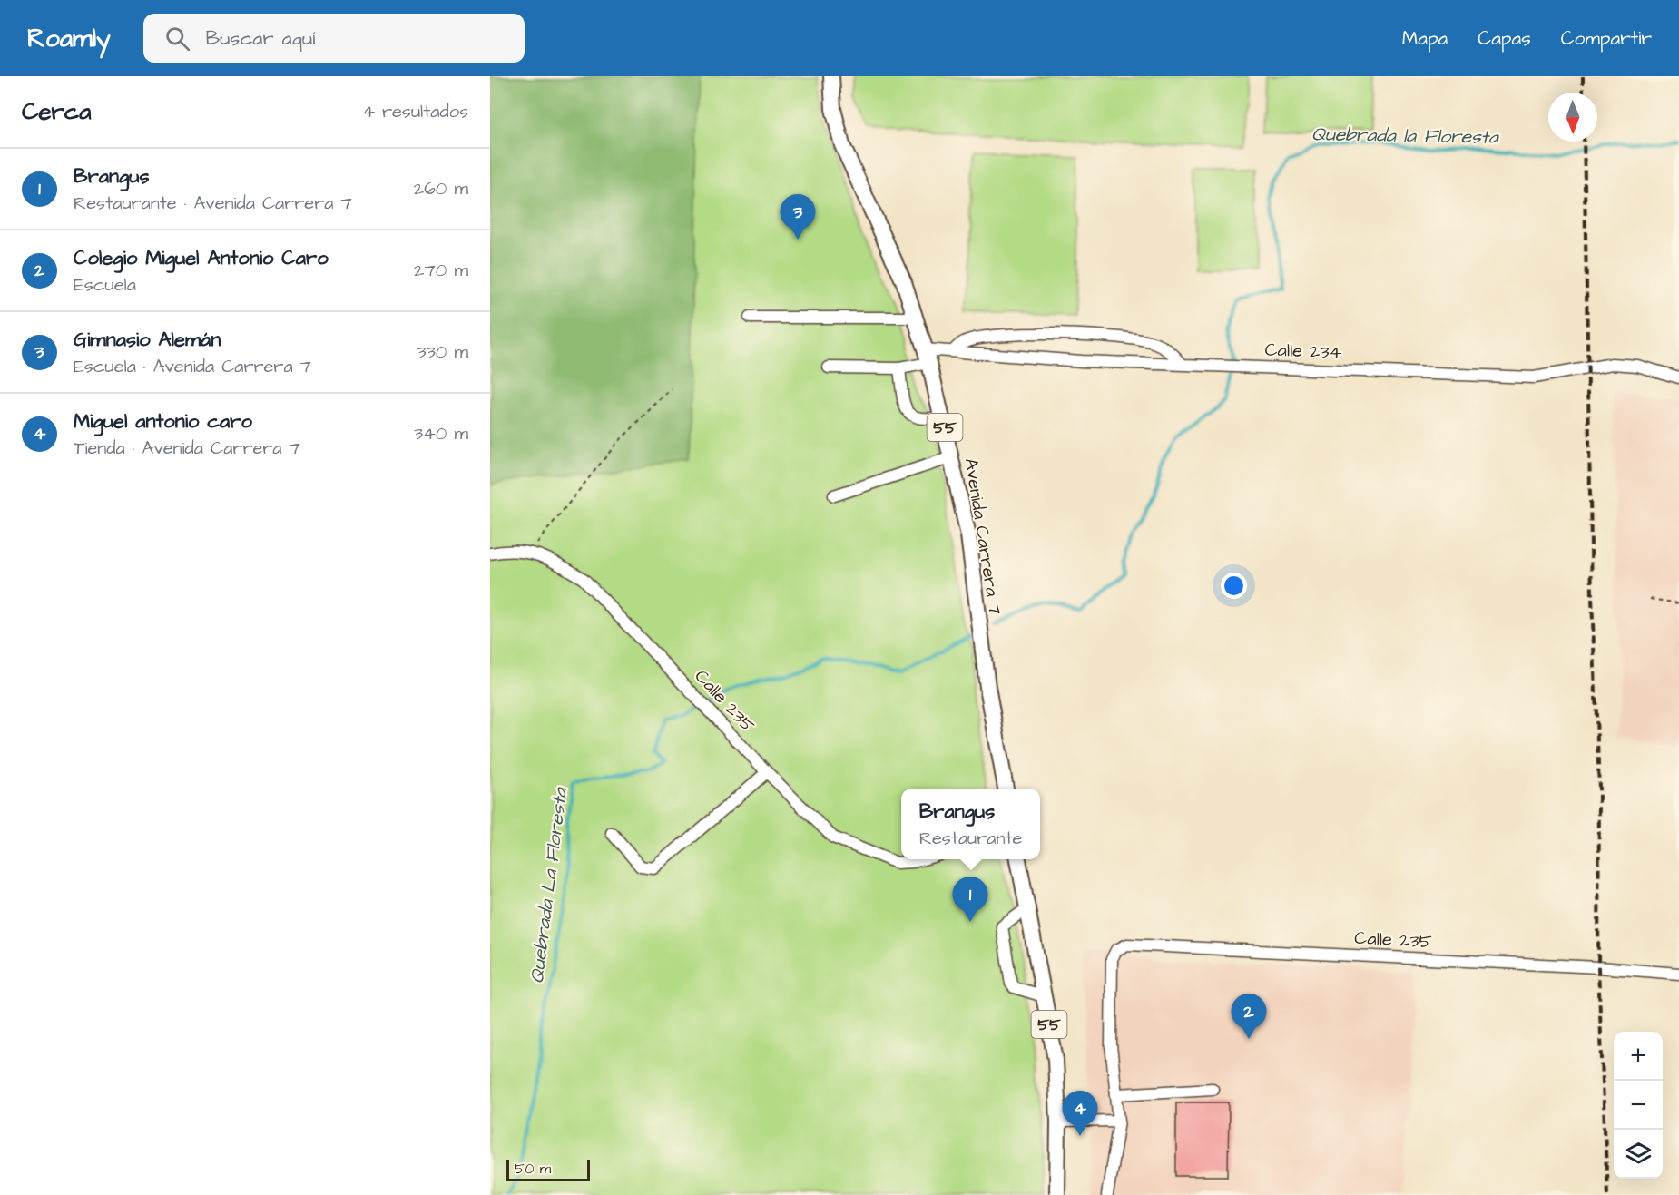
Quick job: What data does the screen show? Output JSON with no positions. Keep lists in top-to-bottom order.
{
  "streets": {
    "main road": ["55", "Avenida Carrera 7"],
    "street": ["Calle 234", "Calle 235"]
  },
  "crossings": [
    ["Calle 234", "Avenida Carrera 7"]
  ],
  "water": ["Quebrada la Floresta", "Quebrada La Floresta"],
  "scale_bar": "50 m",
  "north": "bottom",
  "page": {
    "header": "Roamly",
    "search": "Buscar aquí",
    "nav": ["Mapa", "Capas", "Compartir"],
    "heading": ["Cerca", "4 resultados"],
    "list": [
      {
        "mark": "1",
        "name": "Brangus",
        "note": "Restaurante · Avenida Carrera 7",
        "value": "260 m"
      },
      {
        "mark": "2",
        "name": "Colegio Miguel Antonio Caro",
        "note": "Escuela",
        "value": "270 m"
      },
      {
        "mark": "3",
        "name": "Gimnasio Alemán",
        "note": "Escuela · Avenida Carrera 7",
        "value": "330 m"
      },
      {
        "mark": "4",
        "name": "Miguel antonio caro",
        "note": "Tienda · Avenida Carrera 7",
        "value": "340 m"
      }
    ],
    "pins": [
      "3",
      "1",
      "2",
      "4"
    ],
    "popup": ["Brangus", "Restaurante"],
    "map_buttons": ["+", "−"],
    "scale": "50 m"
  }
}
